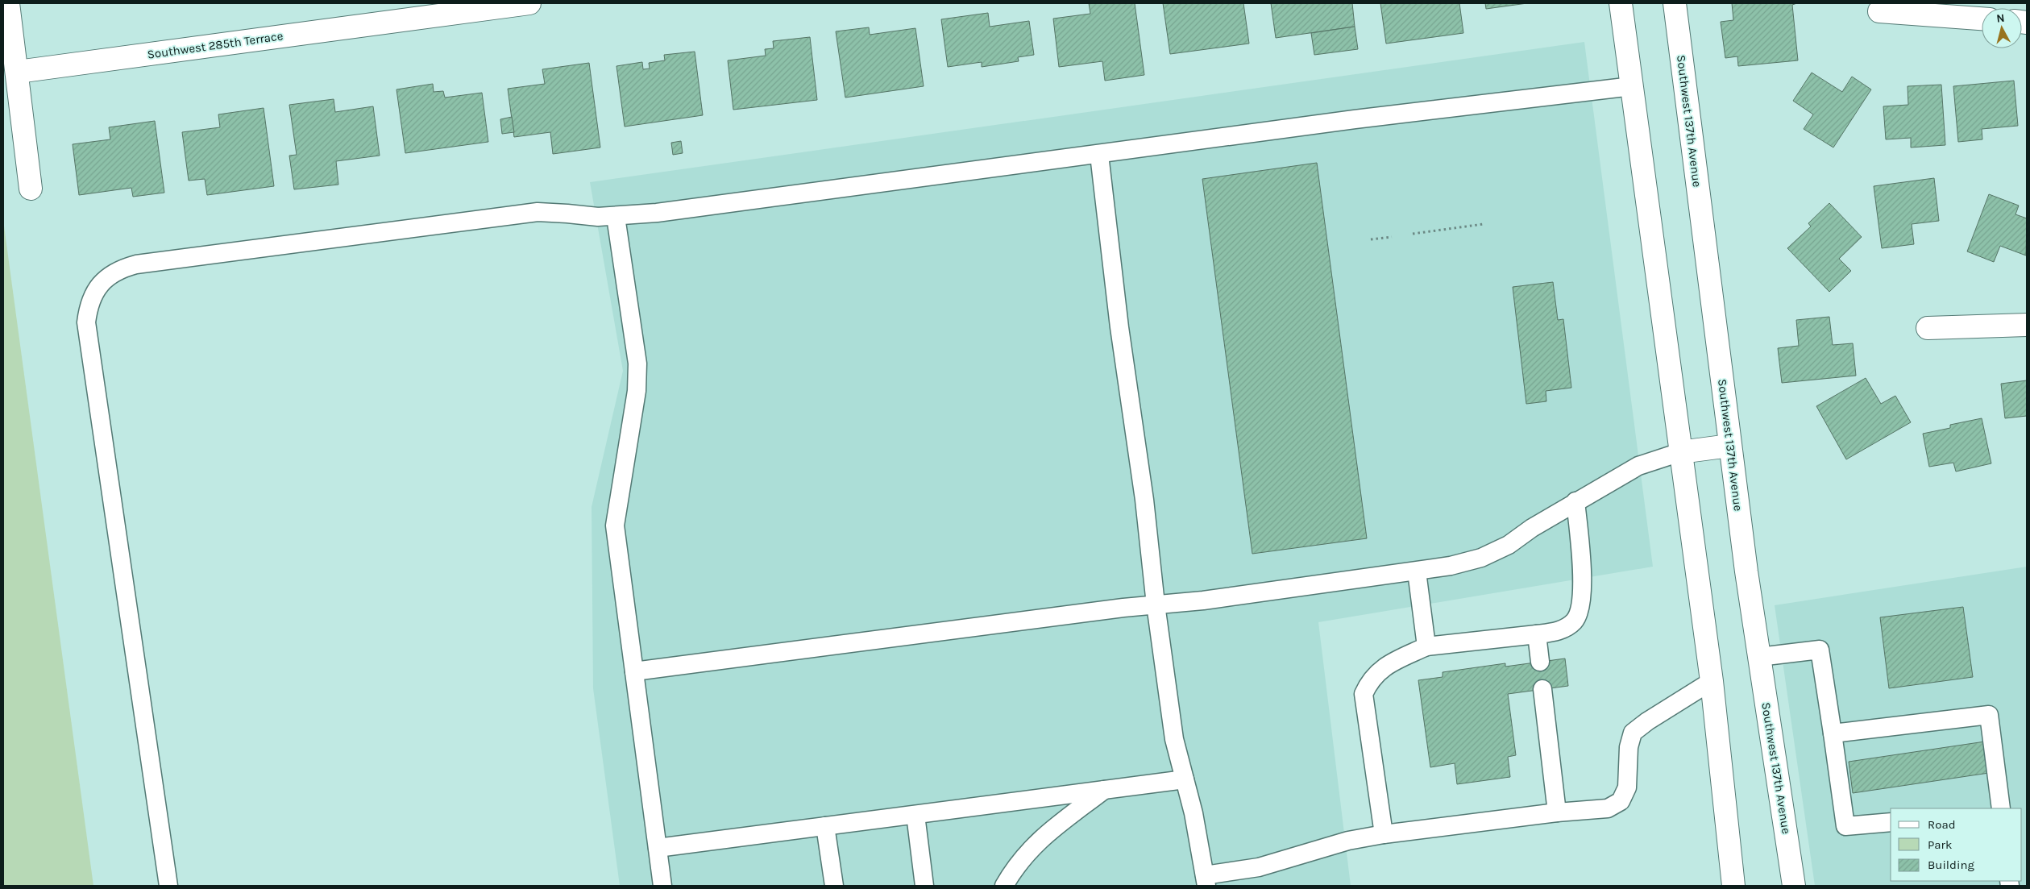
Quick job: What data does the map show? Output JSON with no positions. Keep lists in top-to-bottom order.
{
  "streets": {
    "main road": ["Southwest 285th Terrace", "Southwest 137th Avenue"]
  },
  "legend": ["Road", "Park", "Building"],
  "north": "top"
}
